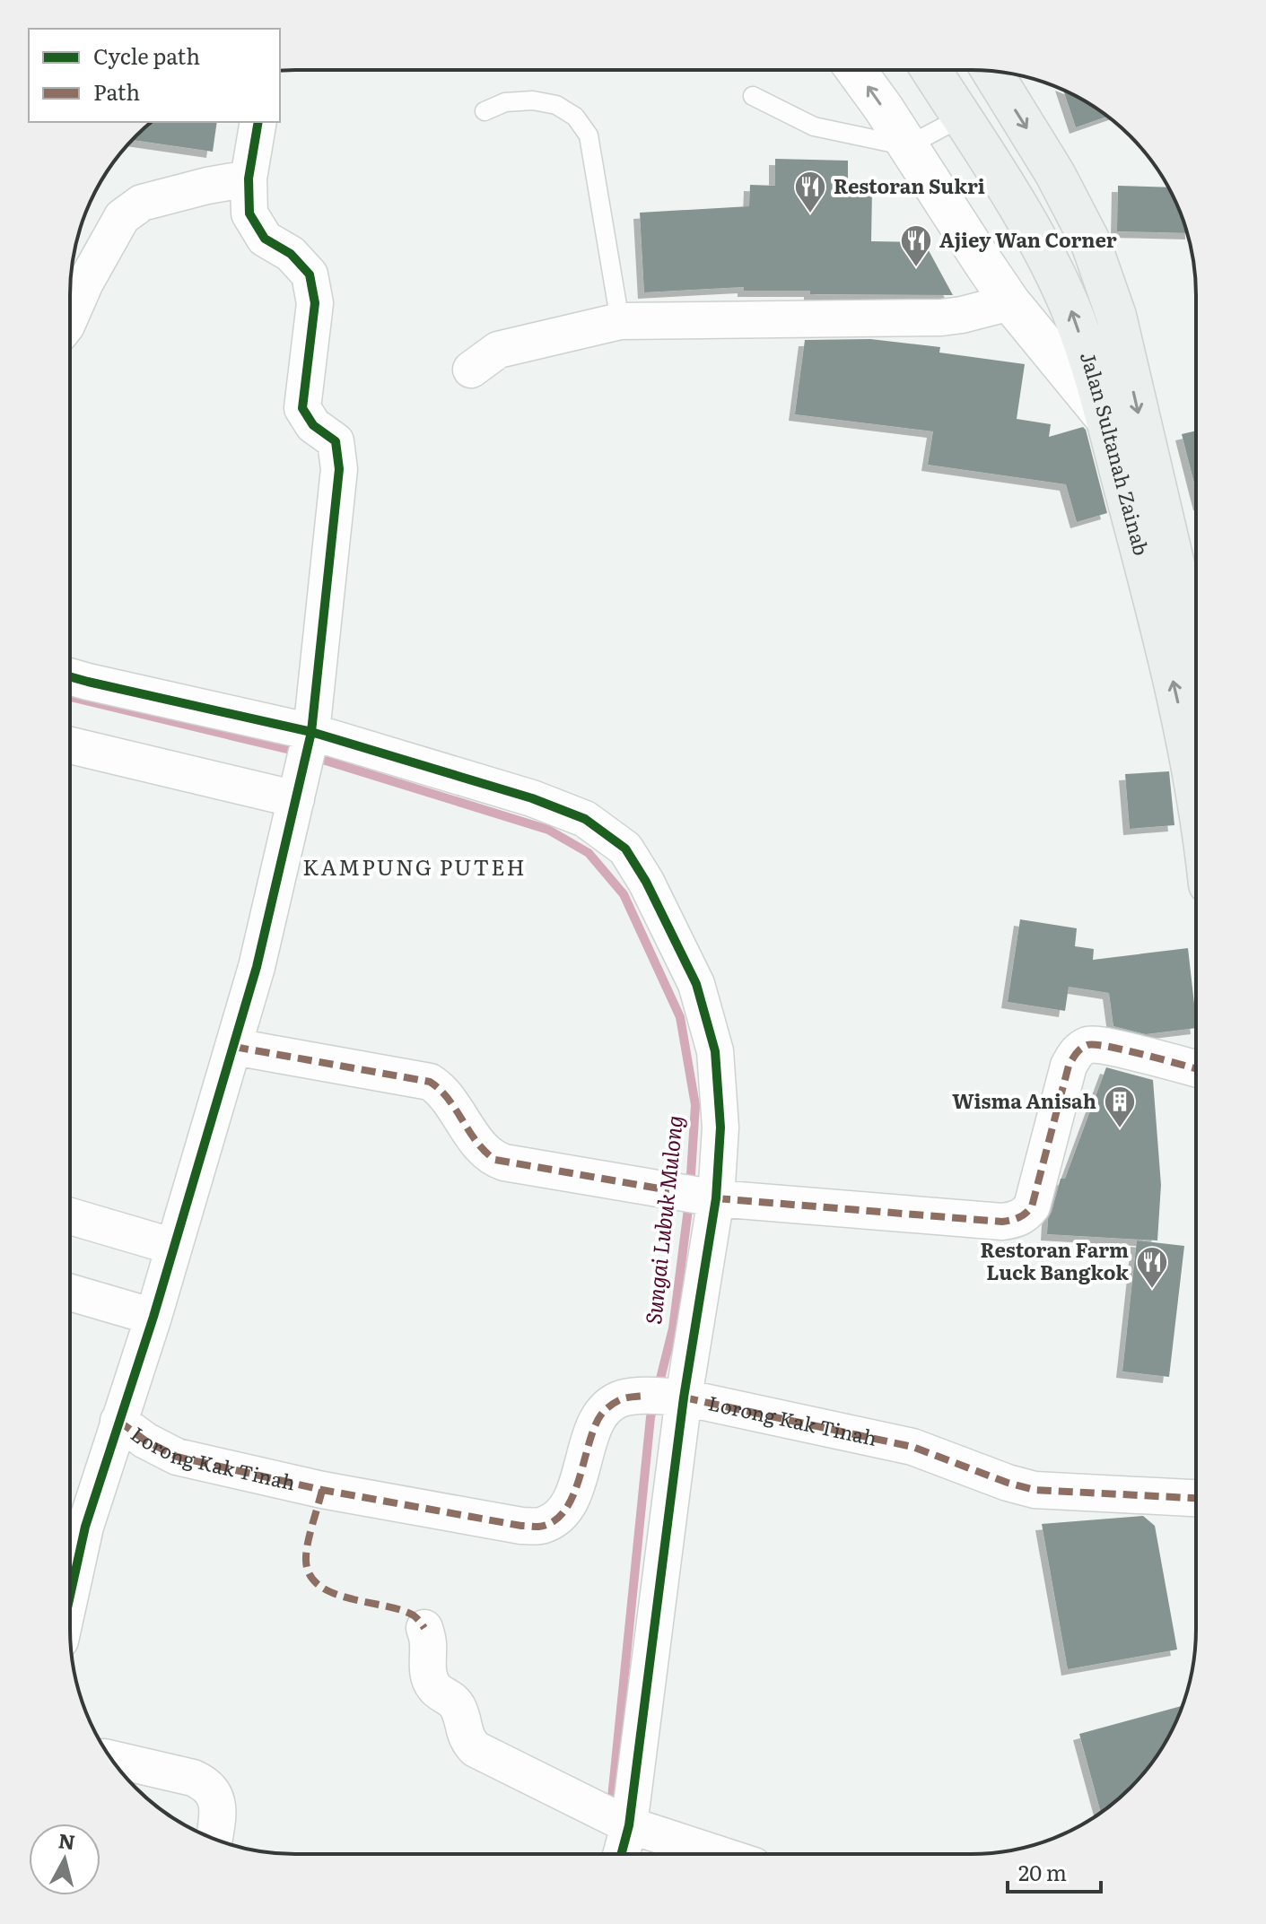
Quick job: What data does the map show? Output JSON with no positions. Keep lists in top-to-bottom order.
{
  "streets": {
    "main road": ["Jalan Sultanah Zainab"],
    "street": ["Lorong Kak Tinah"]
  },
  "districts": ["KAMPUNG PUTEH"],
  "water": ["Sungai Lubuk Mulong"],
  "places": {
    "restaurant": ["Restoran Sukri", "Ajiey Wan Corner", "Restoran Farm Luck Bangkok"],
    "building": ["Wisma Anisah"]
  },
  "legend": ["Cycle path", "Path"],
  "scale_bar": "20 m",
  "north": "top"
}
